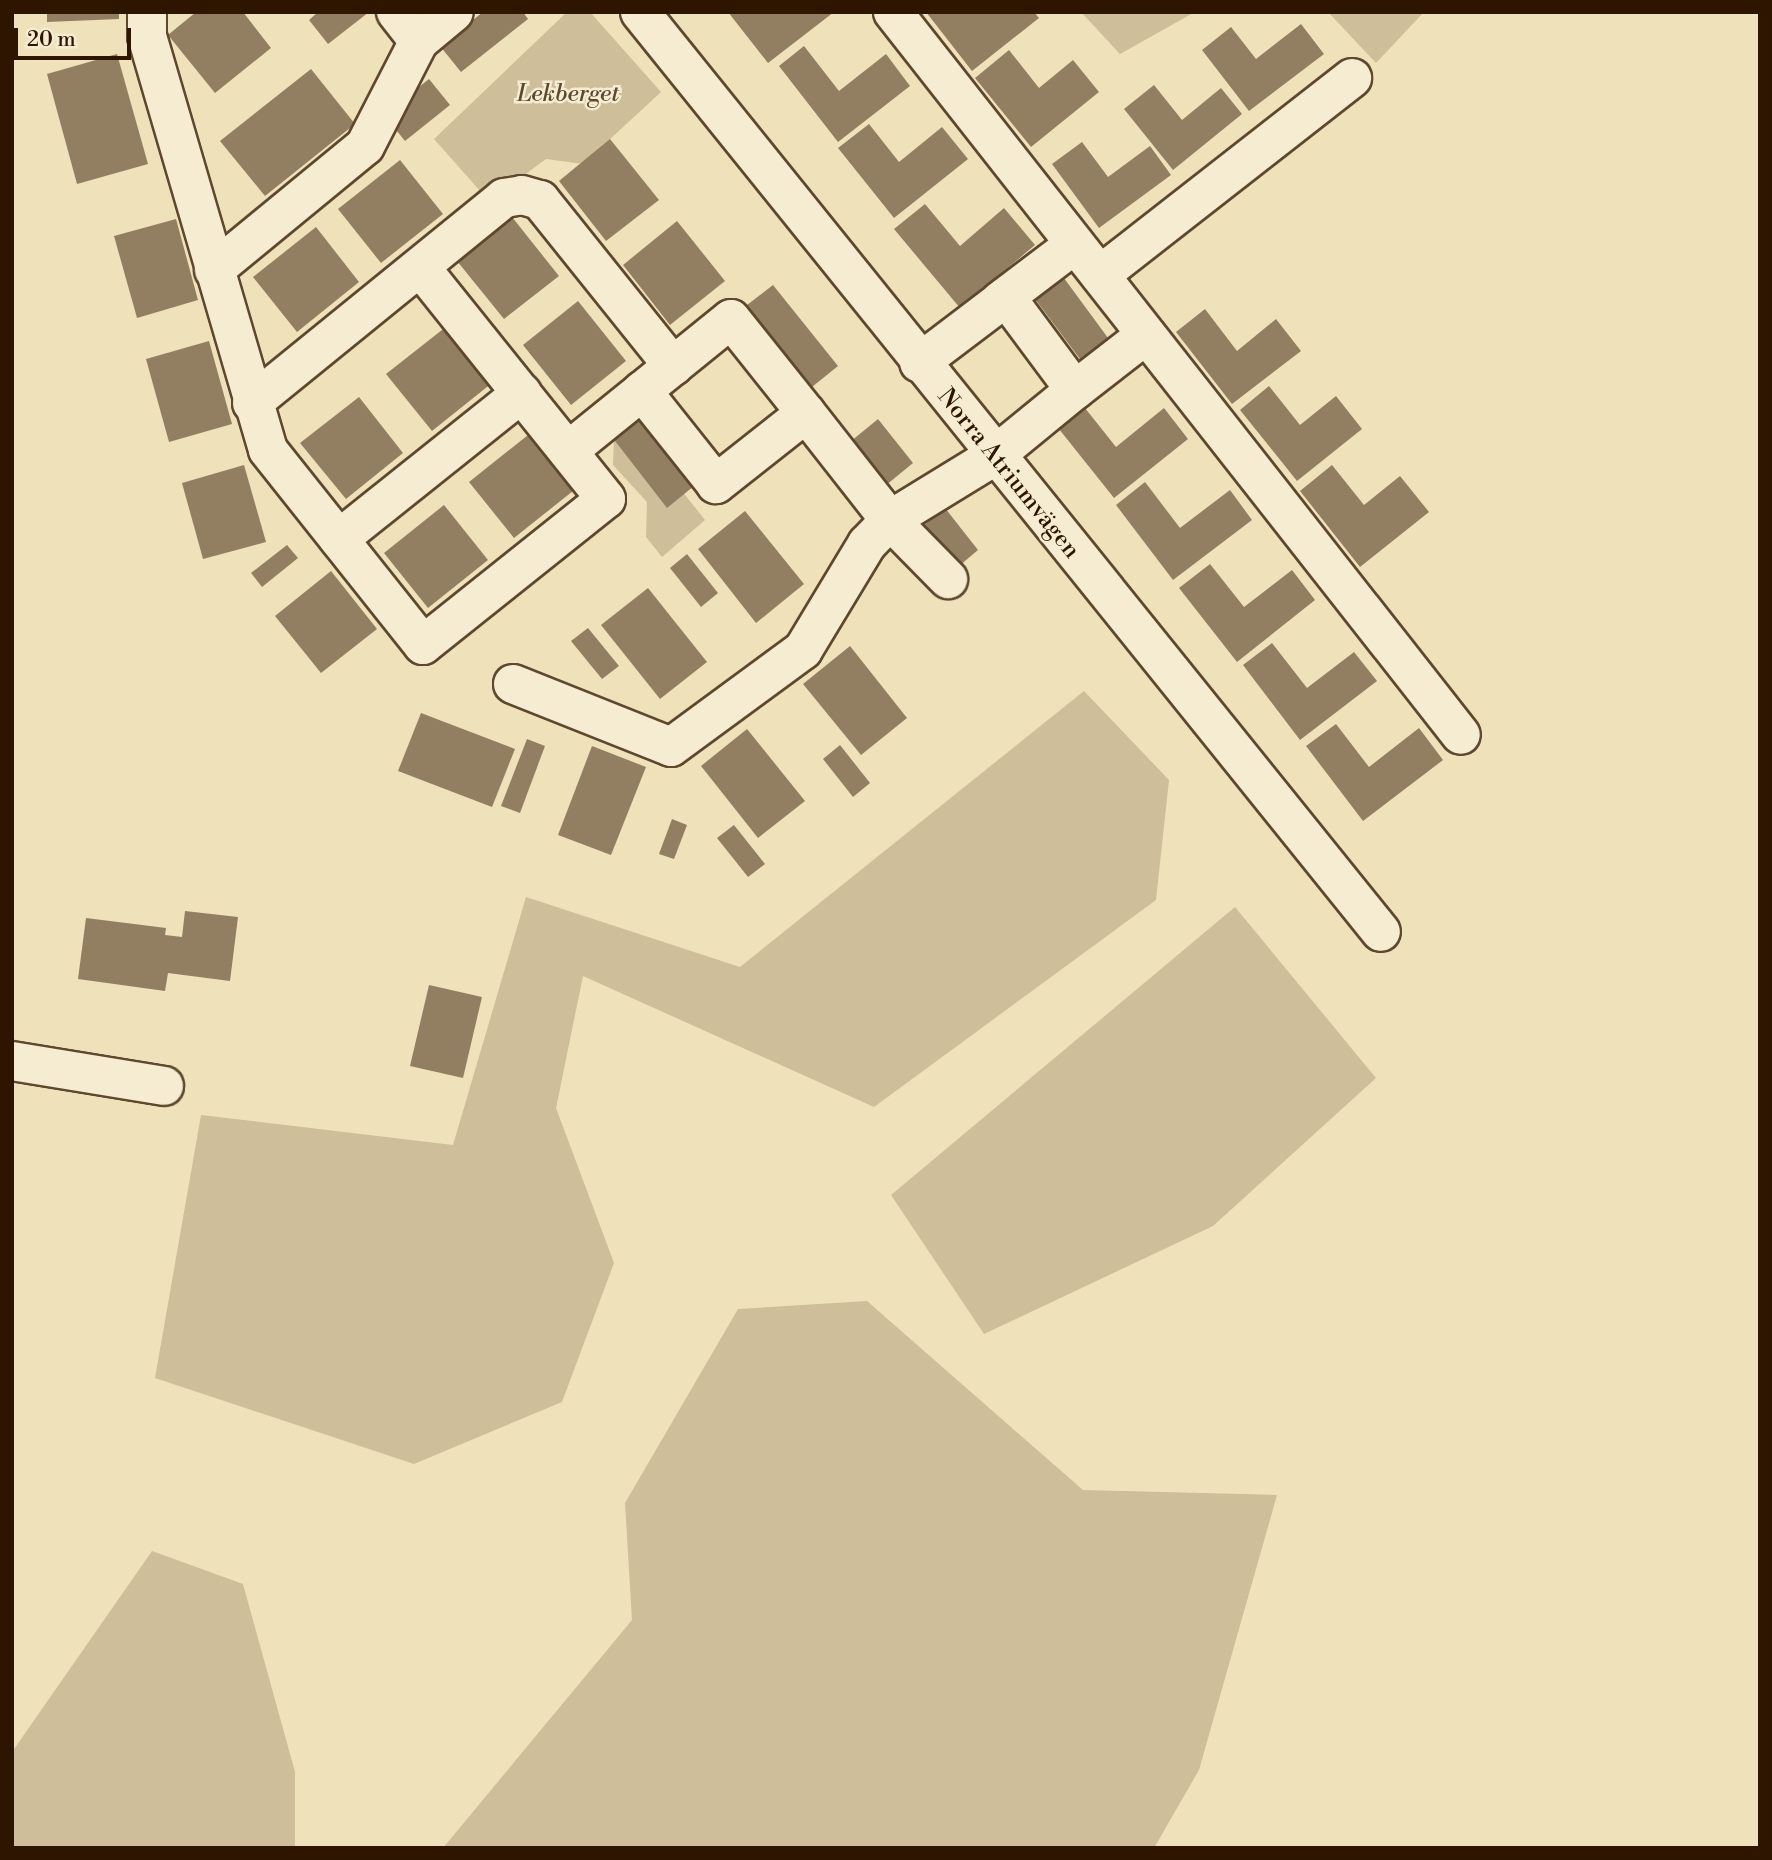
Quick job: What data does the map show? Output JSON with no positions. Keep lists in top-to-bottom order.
{
  "streets": {
    "street": ["Norra Atriumvägen"]
  },
  "parks": ["Lekberget"],
  "scale_bar": "20 m"
}
